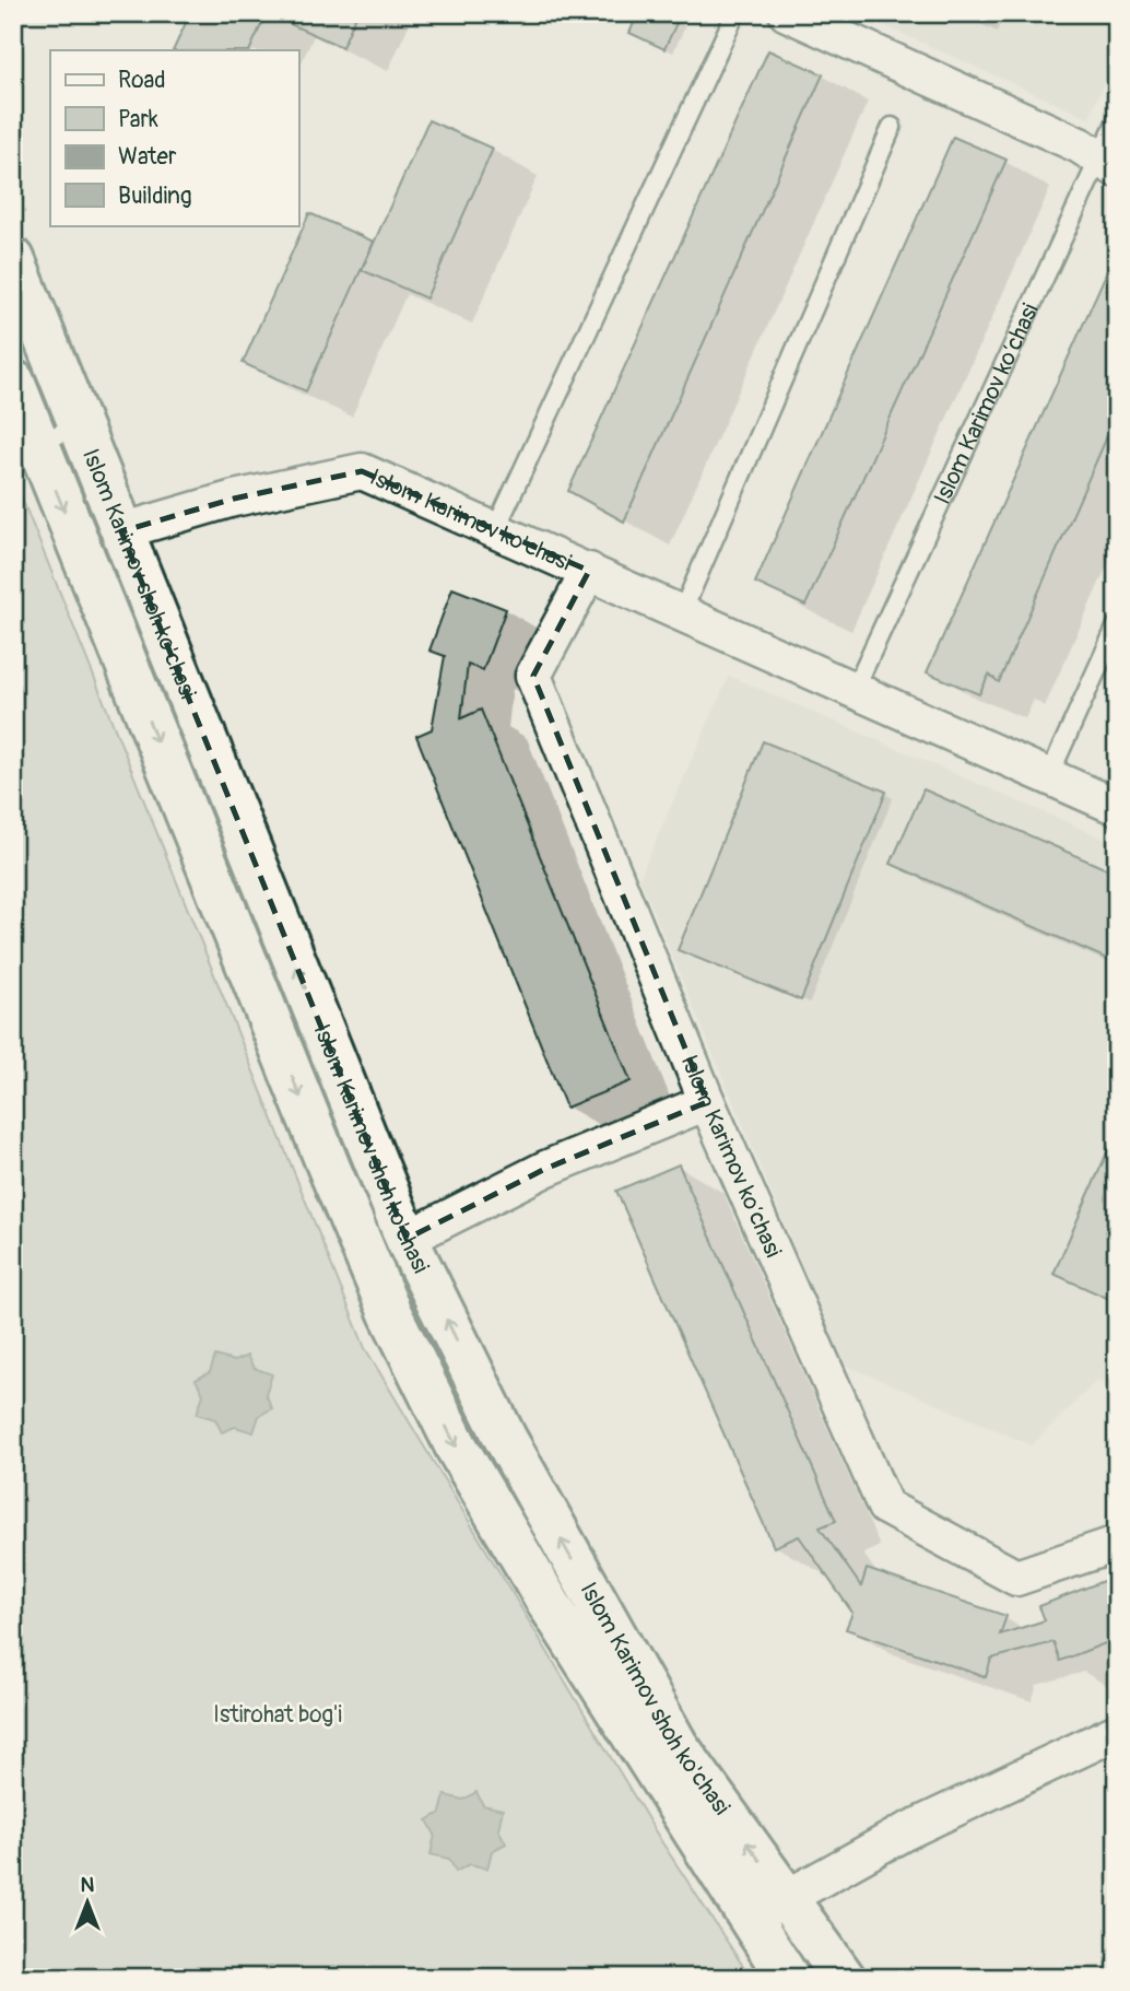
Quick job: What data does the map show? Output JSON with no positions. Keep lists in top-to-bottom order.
{
  "streets": {
    "main road": ["Islom Karimov shoh ko'chasi"],
    "street": ["Islom Karimov ko‘chasi", "Islom Karimov ko'chasi"]
  },
  "crossings": [
    ["Islom Karimov ko‘chasi", "Islom Karimov ko'chasi"],
    ["Islom Karimov ko'chasi", "Islom Karimov shoh ko'chasi"]
  ],
  "parks": ["Istirohat bog'i"],
  "legend": [
    "Road",
    "Park",
    "Water",
    "Building"
  ],
  "north": "top"
}
